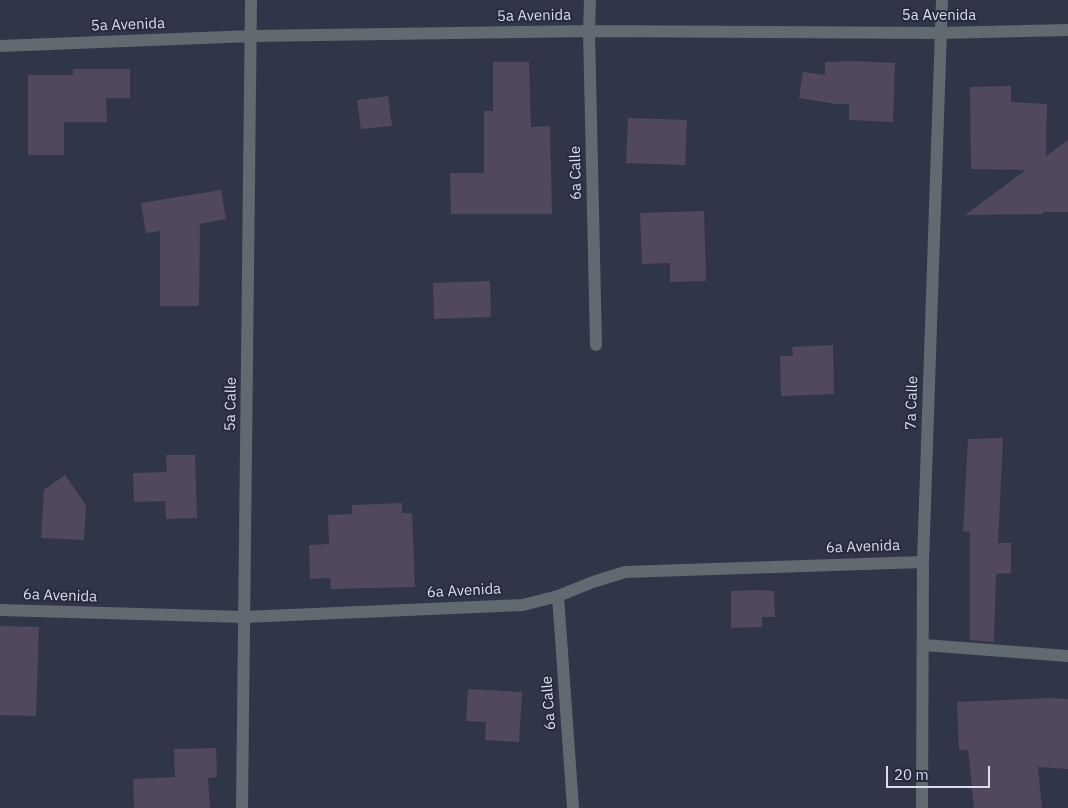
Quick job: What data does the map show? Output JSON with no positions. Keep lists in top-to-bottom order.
{
  "streets": {
    "street": [
      "5a Avenida",
      "6a Calle",
      "7a Calle",
      "5a Calle",
      "6a Avenida"
    ]
  },
  "crossings": [
    ["5a Avenida", "6a Calle"],
    ["5a Avenida", "7a Calle"],
    ["5a Avenida", "5a Calle"],
    ["6a Calle", "6a Avenida"],
    ["7a Calle", "6a Avenida"],
    ["5a Calle", "6a Avenida"]
  ],
  "scale_bar": "20 m"
}
